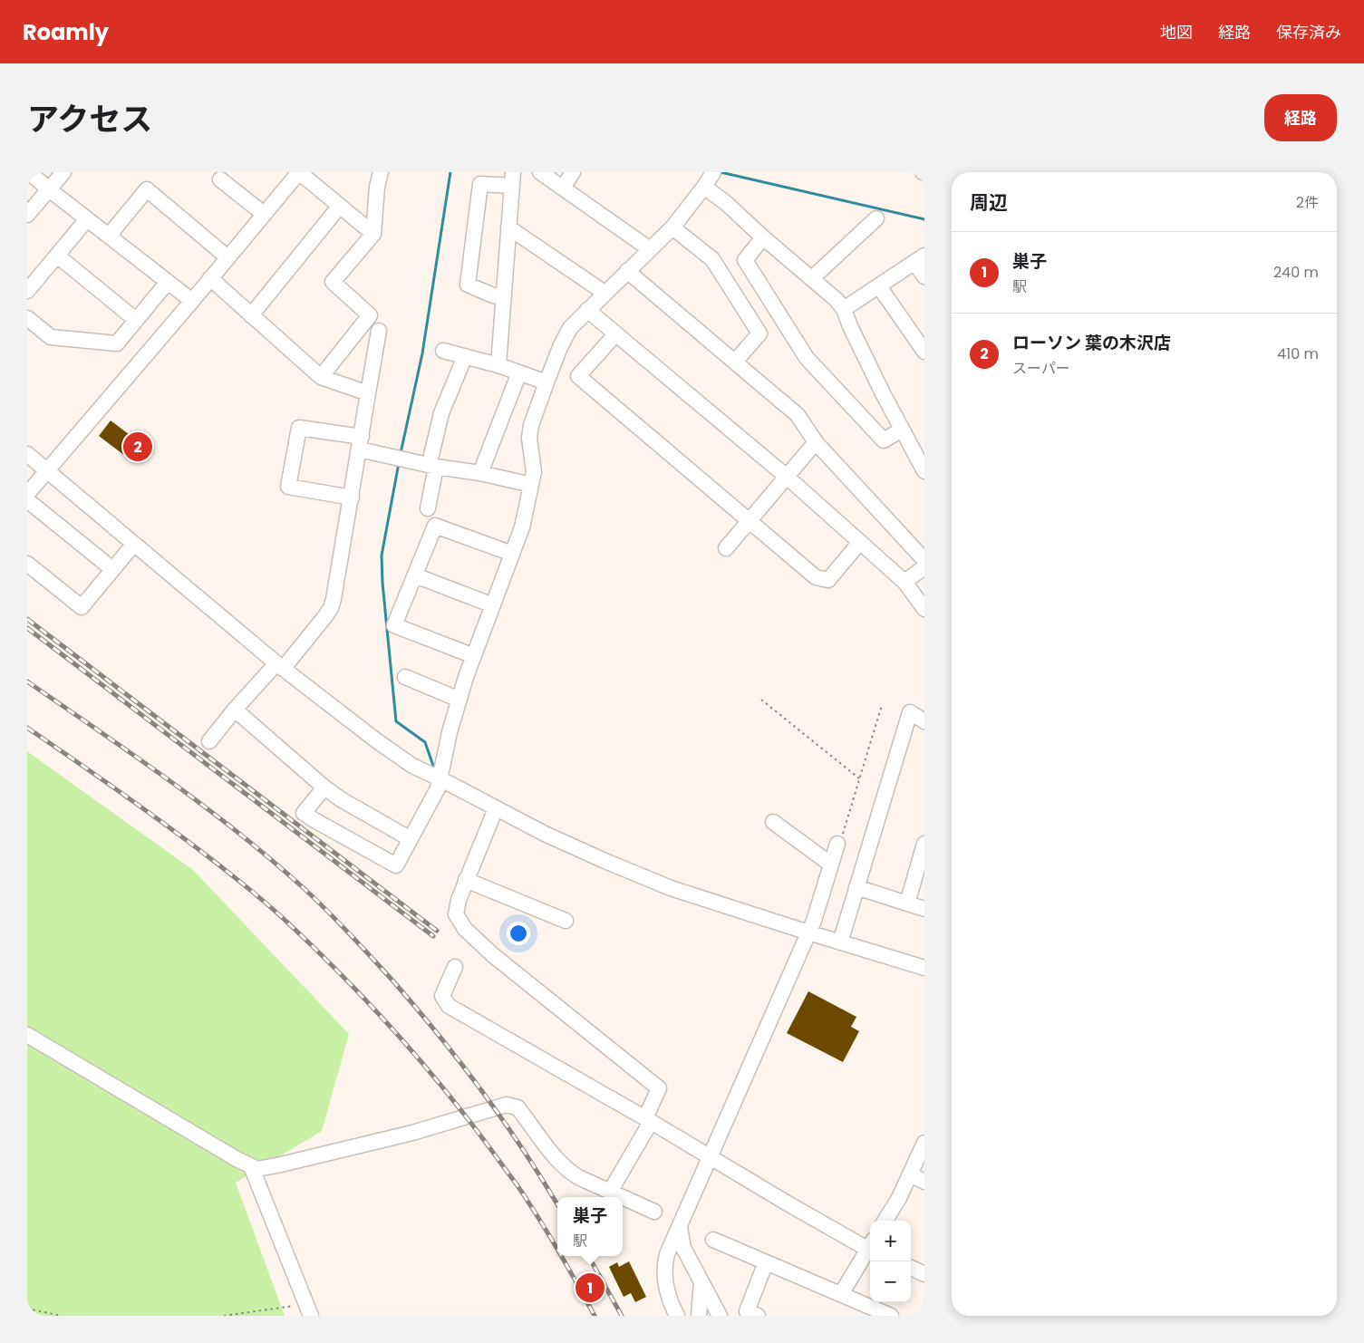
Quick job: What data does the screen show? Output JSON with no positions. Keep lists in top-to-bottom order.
{
  "page": {
    "header": "Roamly",
    "nav": ["地図", "経路", "保存済み"],
    "title": "アクセス",
    "buttons": "経路",
    "heading": ["周辺", "2件"],
    "list": [
      {
        "mark": "1",
        "name": "巣子",
        "note": "駅",
        "value": "240 m"
      },
      {
        "mark": "2",
        "name": "ローソン 葉の木沢店",
        "note": "スーパー",
        "value": "410 m"
      }
    ],
    "pins": ["2", "1"],
    "popup": ["巣子", "駅"],
    "map_buttons": ["+", "−"]
  }
}
